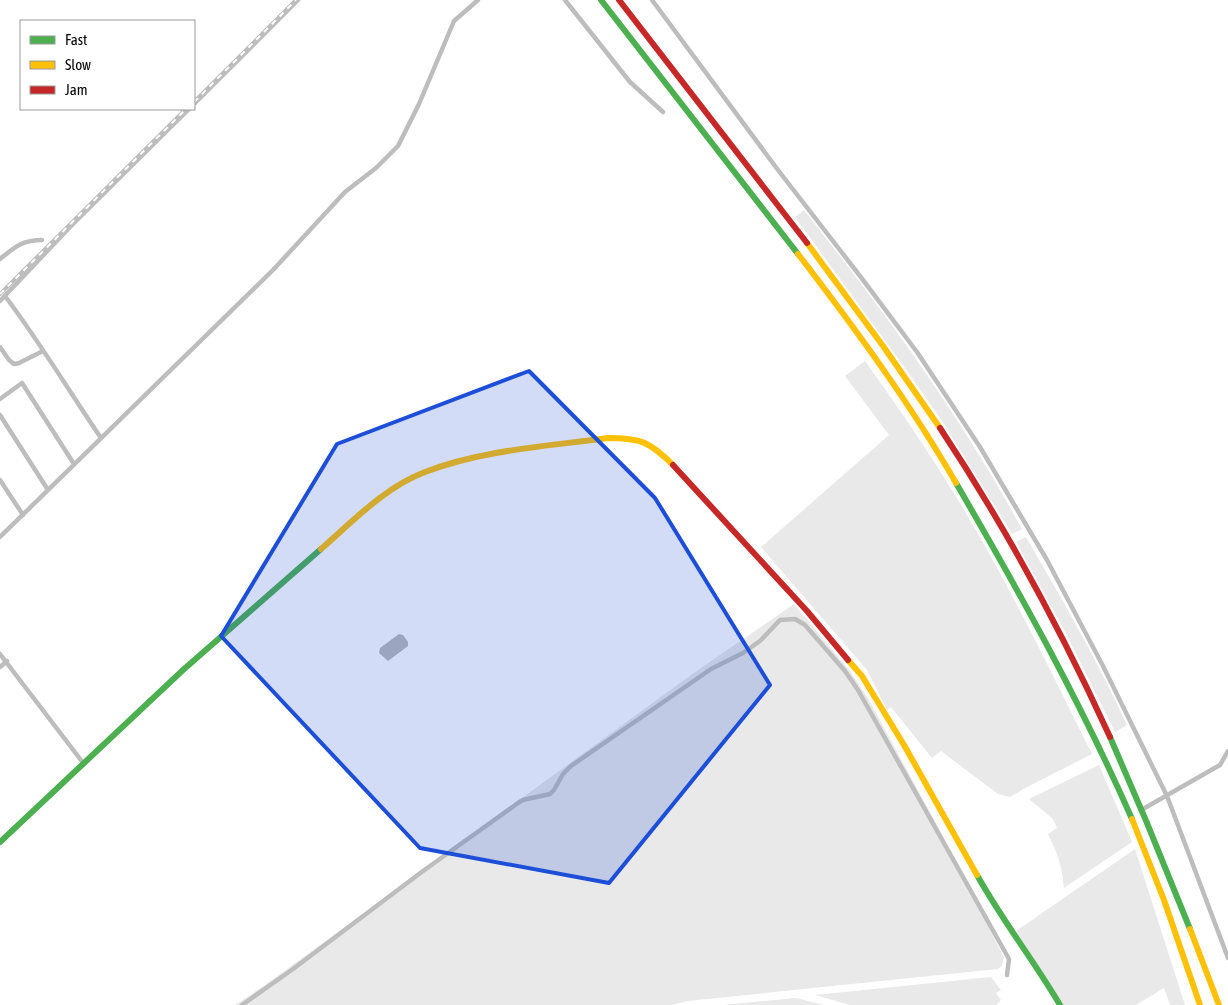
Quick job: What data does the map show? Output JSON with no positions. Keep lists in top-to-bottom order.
{
  "legend": ["Fast", "Slow", "Jam"]
}
